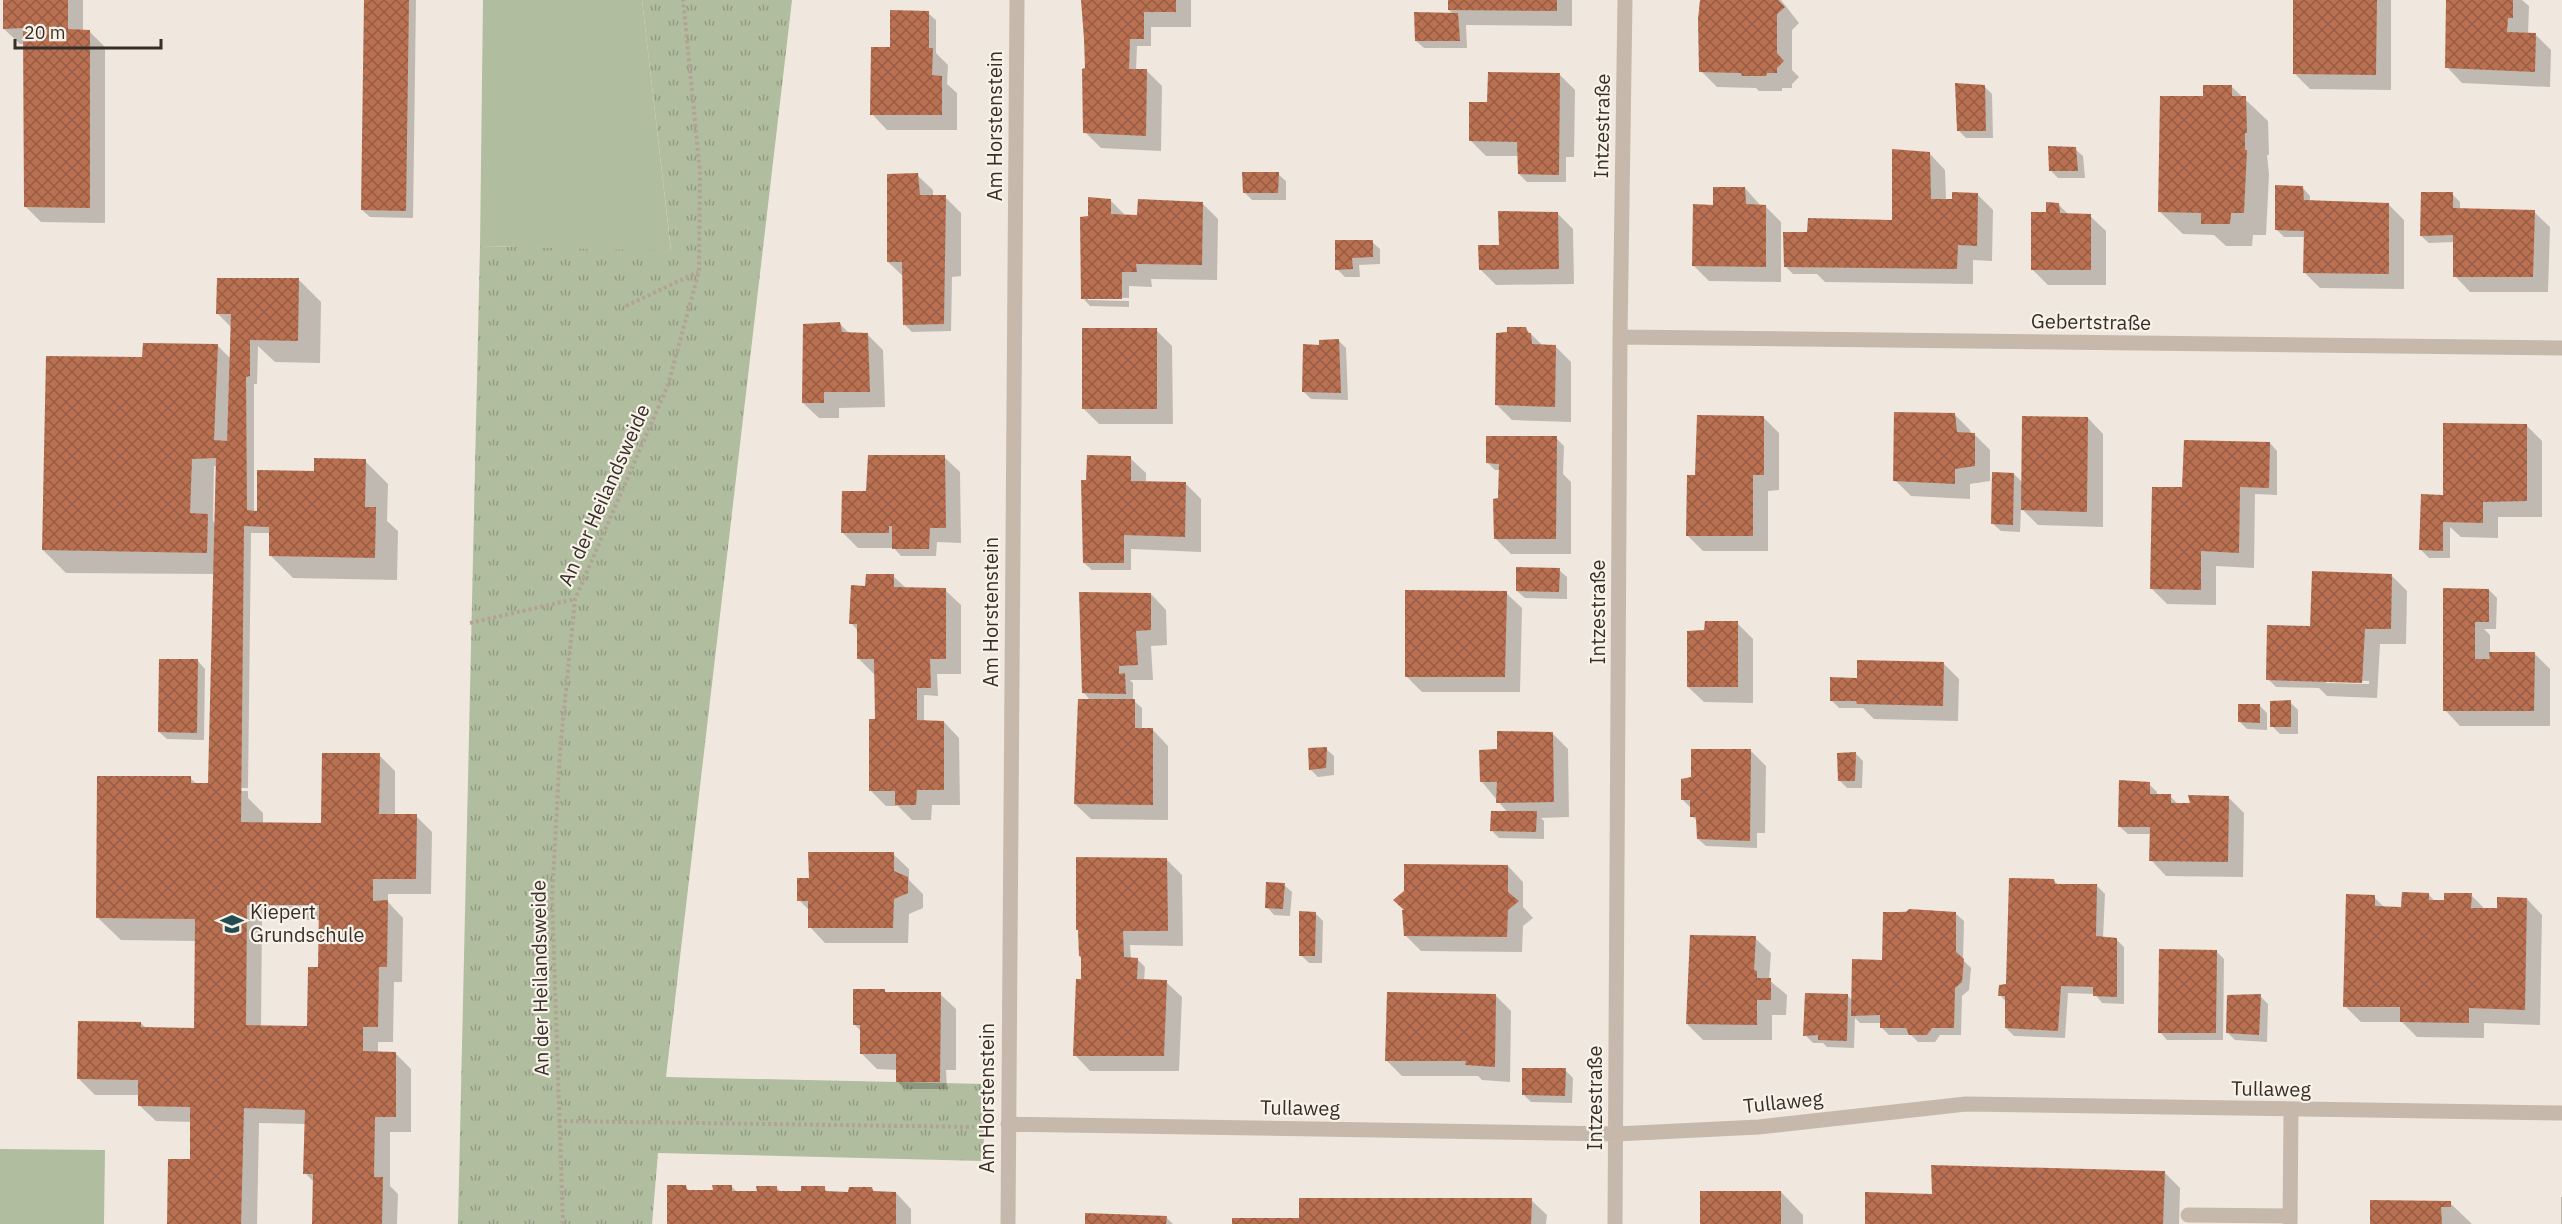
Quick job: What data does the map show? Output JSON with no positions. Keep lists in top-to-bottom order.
{
  "streets": {
    "street": [
      "Am Horstenstein",
      "Intzestraße",
      "Gebertstraße",
      "Tullaweg"
    ],
    "path": ["An der Heilandsweide"]
  },
  "crossings": [
    ["Am Horstenstein", "Tullaweg"],
    ["Intzestraße", "Gebertstraße"],
    ["Intzestraße", "Tullaweg"]
  ],
  "places": {
    "school or university": ["Kiepert Grundschule"]
  },
  "scale_bar": "20 m"
}
